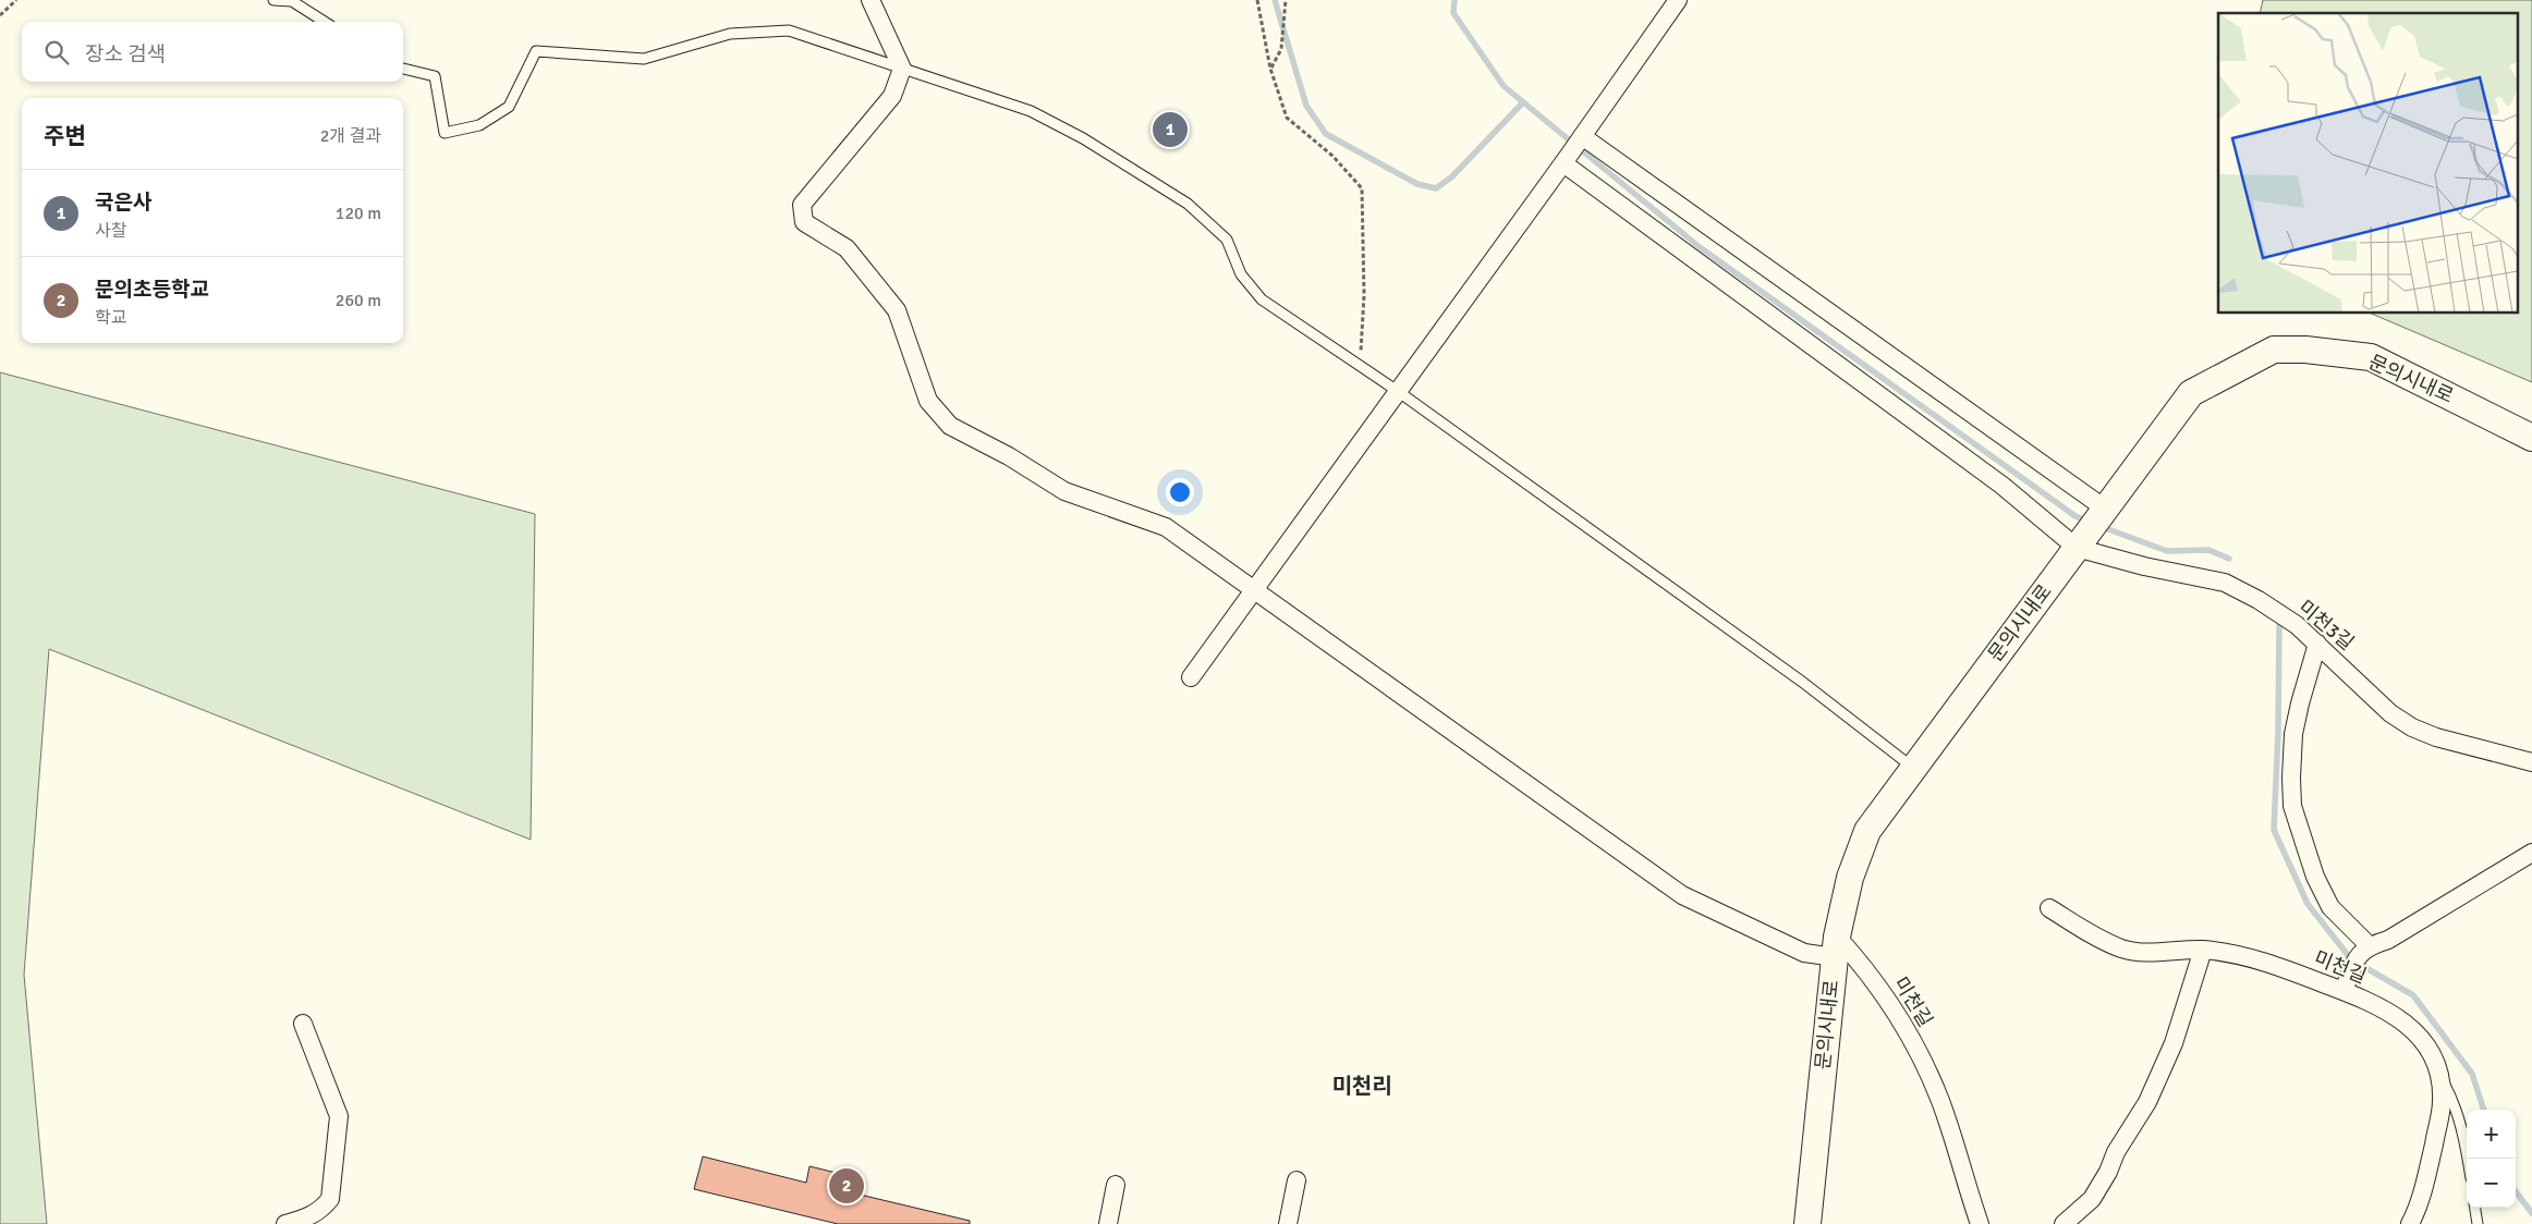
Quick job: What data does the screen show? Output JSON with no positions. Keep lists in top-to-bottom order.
{
  "streets": {
    "street": ["문의시내로", "미천3길", "미천길"]
  },
  "crossings": [
    ["문의시내로", "미천3길"],
    ["문의시내로", "미천길"]
  ],
  "districts": ["미천리"],
  "page": {
    "search": "장소 검색",
    "heading": ["주변", "2개 결과"],
    "pins": ["1", "2"],
    "list": [
      {
        "mark": "1",
        "name": "국은사",
        "note": "사찰",
        "value": "120 m"
      },
      {
        "mark": "2",
        "name": "문의초등학교",
        "note": "학교",
        "value": "260 m"
      }
    ],
    "map_buttons": ["+", "−"]
  }
}
